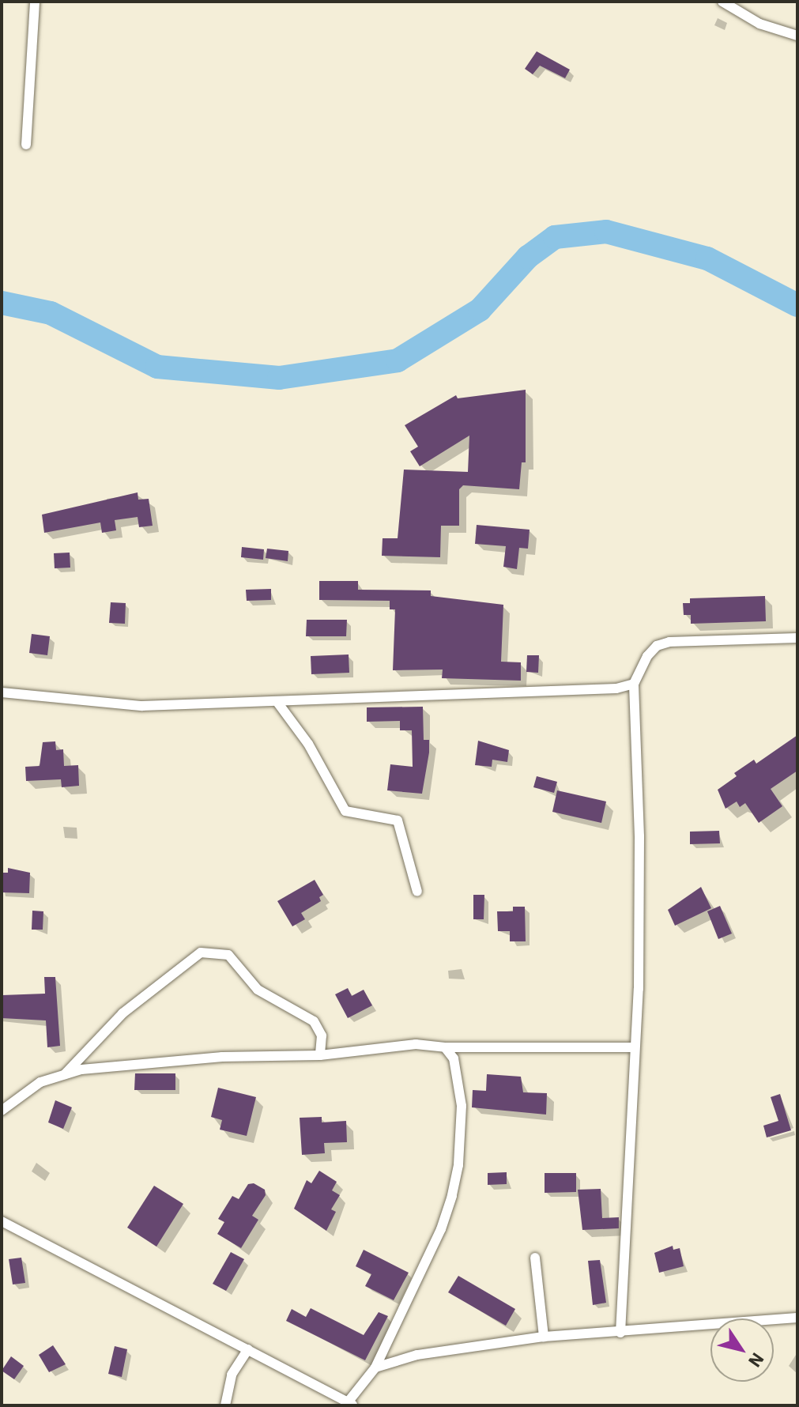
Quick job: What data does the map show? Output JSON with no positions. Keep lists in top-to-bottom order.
{
  "north": "bottom right"
}
